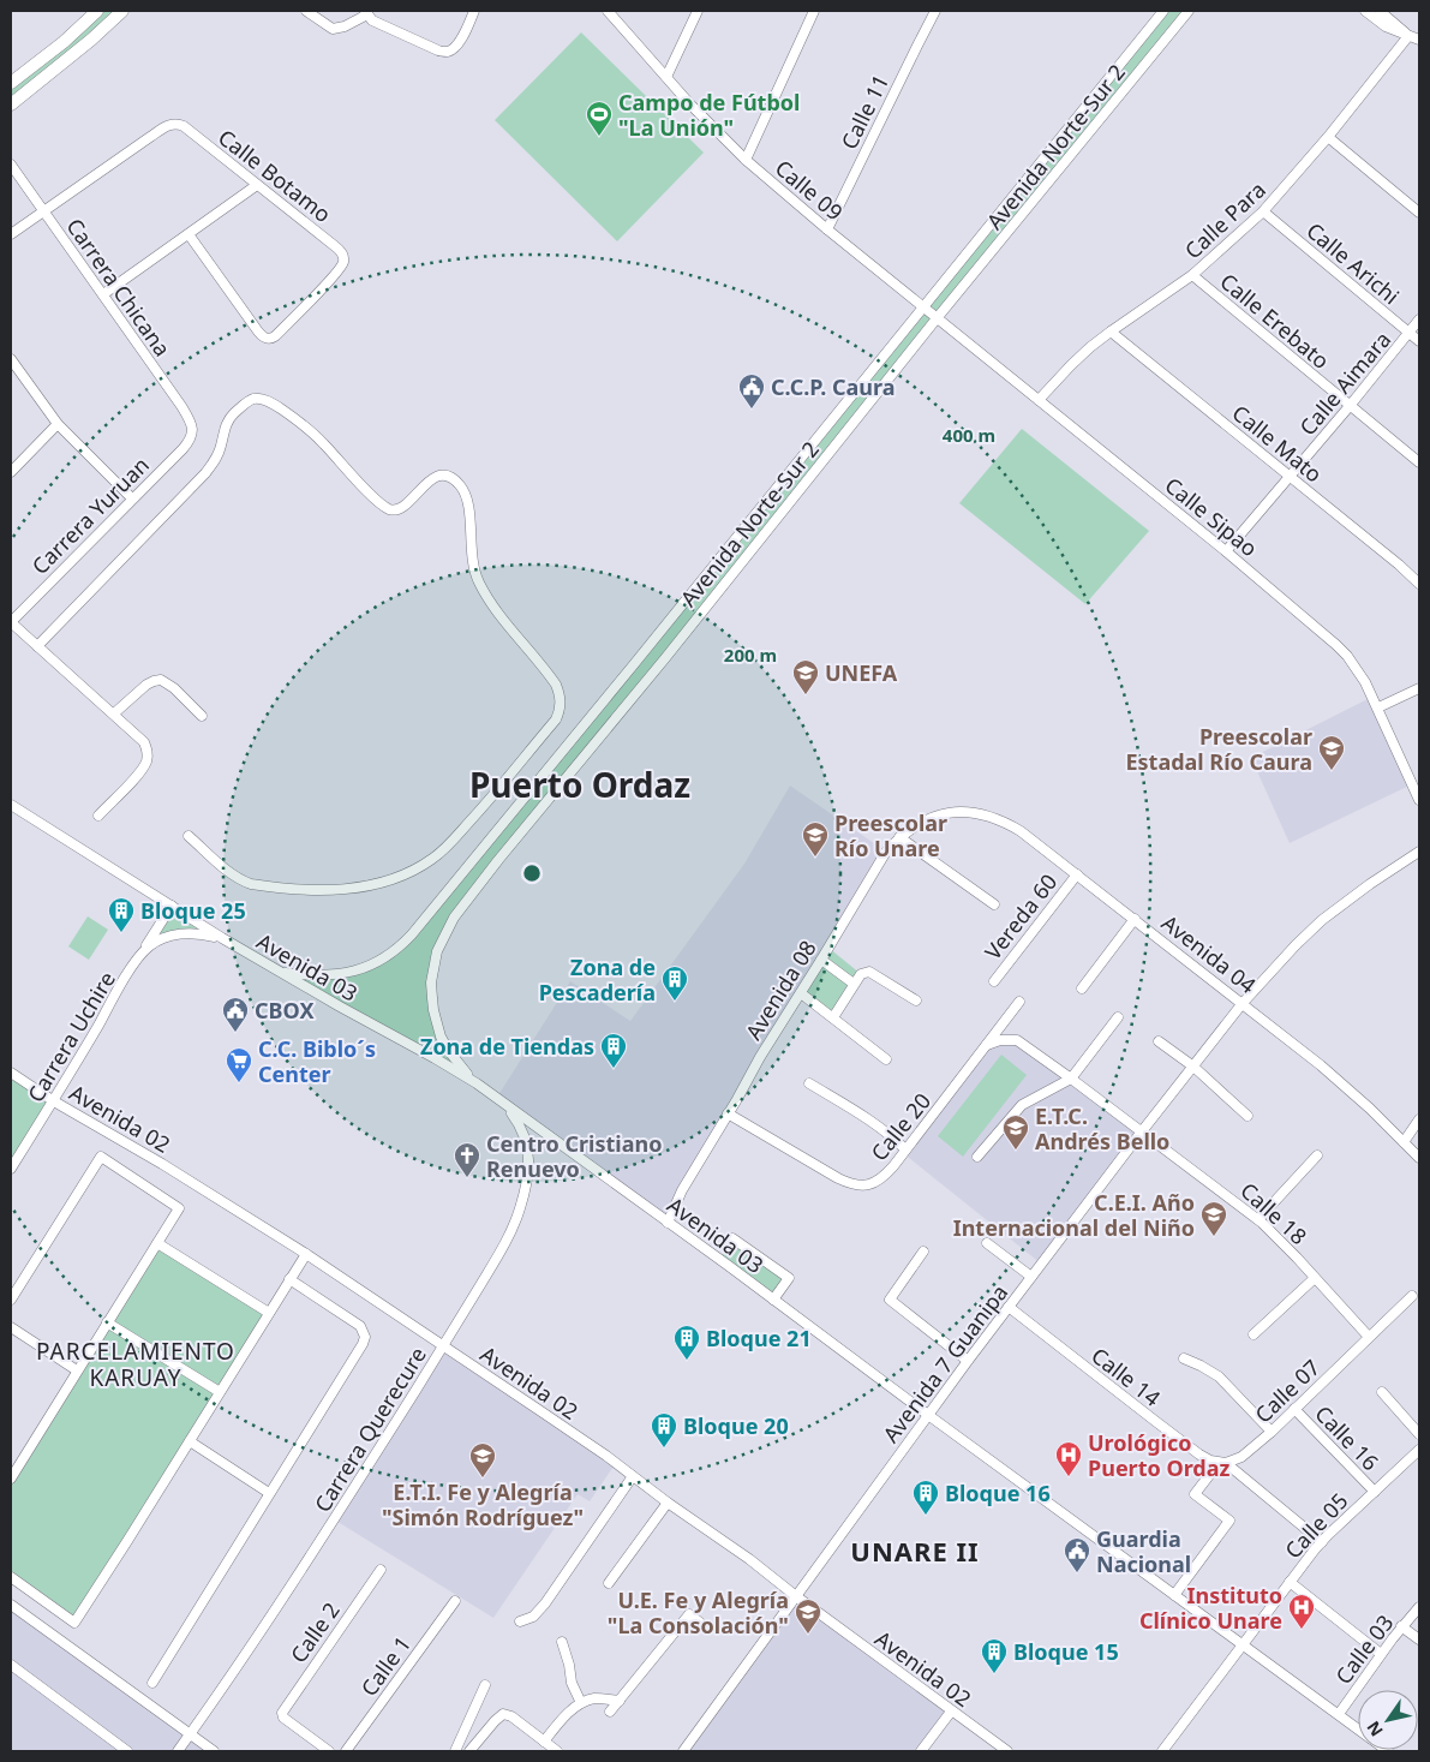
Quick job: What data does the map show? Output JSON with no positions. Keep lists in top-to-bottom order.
{
  "streets": {
    "street": [
      "Calle 11",
      "Avenida Norte-Sur 2",
      "Calle Botamo",
      "Calle 09",
      "Calle Para",
      "Calle Arichi",
      "Carrera Chicana",
      "Calle Erebato",
      "Calle Aimara",
      "Calle Mato",
      "Carrera Yuruan",
      "Calle Sipao",
      "Vereda 60",
      "Avenida 04",
      "Avenida 03",
      "Avenida 08",
      "Carrera Uchire",
      "Avenida 02",
      "Calle 20",
      "Calle 18",
      "Avenida 7 Guanipa",
      "Calle 14",
      "Calle 07",
      "Carrera Querecure",
      "Calle 16",
      "Calle 05",
      "Calle 2",
      "Calle 03",
      "Calle 1"
    ]
  },
  "crossings": [
    ["Calle 11", "Calle 09"],
    ["Avenida Norte-Sur 2", "Calle 09"],
    ["Avenida Norte-Sur 2", "Calle Sipao"],
    ["Avenida Norte-Sur 2", "Avenida 03"],
    ["Calle Botamo", "Carrera Chicana"],
    ["Calle 09", "Calle Sipao"],
    ["Calle Para", "Calle Arichi"],
    ["Calle Para", "Calle Erebato"],
    ["Calle Para", "Calle Mato"],
    ["Calle Para", "Calle Sipao"],
    ["Calle Arichi", "Calle Aimara"],
    ["Carrera Chicana", "Carrera Yuruan"],
    ["Calle Erebato", "Calle Aimara"],
    ["Calle Aimara", "Calle Mato"],
    ["Calle Aimara", "Calle Sipao"],
    ["Vereda 60", "Avenida 04"],
    ["Avenida 04", "Avenida 08"],
    ["Avenida 04", "Avenida 7 Guanipa"],
    ["Avenida 03", "Avenida 08"],
    ["Avenida 03", "Carrera Uchire"],
    ["Avenida 03", "Avenida 7 Guanipa"],
    ["Avenida 03", "Carrera Querecure"],
    ["Avenida 03", "Calle 05"],
    ["Avenida 03", "Calle 03"],
    ["Avenida 08", "Calle 20"],
    ["Carrera Uchire", "Avenida 02"],
    ["Avenida 02", "Avenida 7 Guanipa"],
    ["Avenida 02", "Carrera Querecure"],
    ["Calle 18", "Avenida 7 Guanipa"],
    ["Calle 18", "Calle 07"],
    ["Avenida 7 Guanipa", "Calle 14"],
    ["Calle 14", "Calle 07"],
    ["Calle 14", "Calle 05"],
    ["Calle 07", "Calle 16"],
    ["Calle 16", "Calle 05"]
  ],
  "districts": ["Puerto Ordaz", "PARCELAMIENTO KARUAY", "UNARE II"],
  "places": {
    "sports": ["Campo de Fútbol \"La Unión\""],
    "public building": ["C.C.P. Caura", "CBOX", "Guardia Nacional"],
    "school or university": [
      "UNEFA",
      "Preescolar Estadal Río Caura",
      "Preescolar Río Unare",
      "E.T.C. Andrés Bello",
      "C.E.I. Año Internacional del Niño",
      "E.T.I. Fe y Alegría \"Simón Rodríguez\"",
      "U.E. Fe y Alegría \"La Consolación\""
    ],
    "building": [
      "Bloque 25",
      "Zona de Pescadería",
      "Zona de Tiendas",
      "Bloque 21",
      "Bloque 20",
      "Bloque 16",
      "Bloque 15"
    ],
    "supermarket": ["C.C. Biblo´s Center"],
    "church": ["Centro Cristiano Renuevo"],
    "hospital": ["Urológico Puerto Ordaz", "Instituto Clínico Unare"]
  },
  "north": "bottom left",
  "rings": ["400 m", "200 m"]
}
